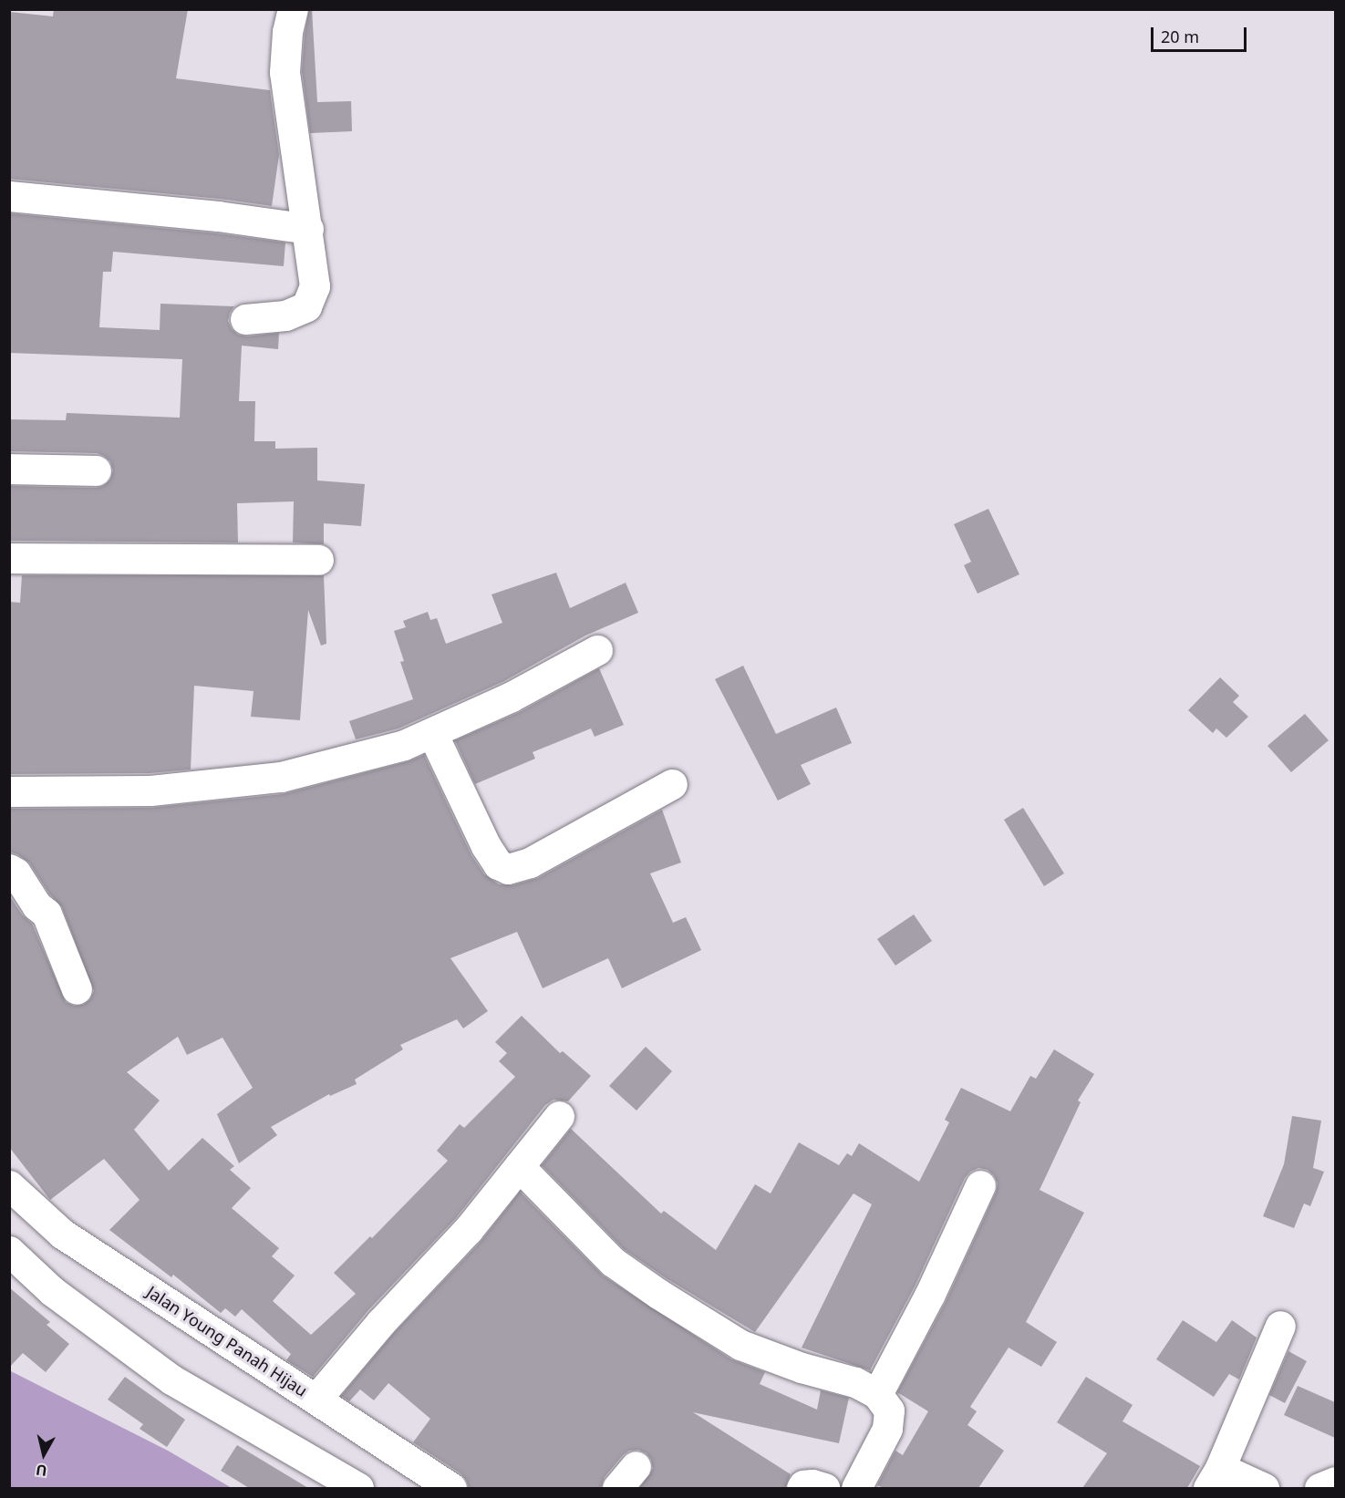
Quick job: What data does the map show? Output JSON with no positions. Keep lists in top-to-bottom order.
{
  "streets": {
    "street": ["Jalan Young Panah Hijau"]
  },
  "scale_bar": "20 m",
  "north": "bottom"
}
